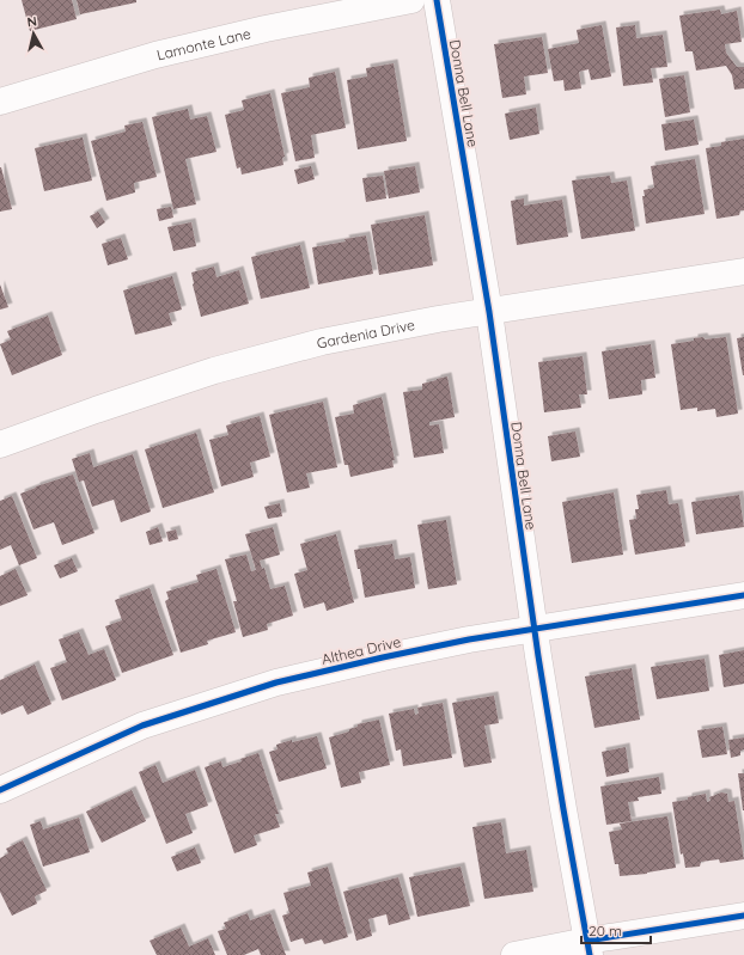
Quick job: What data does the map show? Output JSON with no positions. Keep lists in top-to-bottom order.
{
  "streets": {
    "street": [
      "Lamonte Lane",
      "Donna Bell Lane",
      "Gardenia Drive",
      "Althea Drive"
    ]
  },
  "crossings": [
    ["Donna Bell Lane", "Gardenia Drive"],
    ["Donna Bell Lane", "Althea Drive"]
  ],
  "scale_bar": "20 m",
  "north": "top"
}
